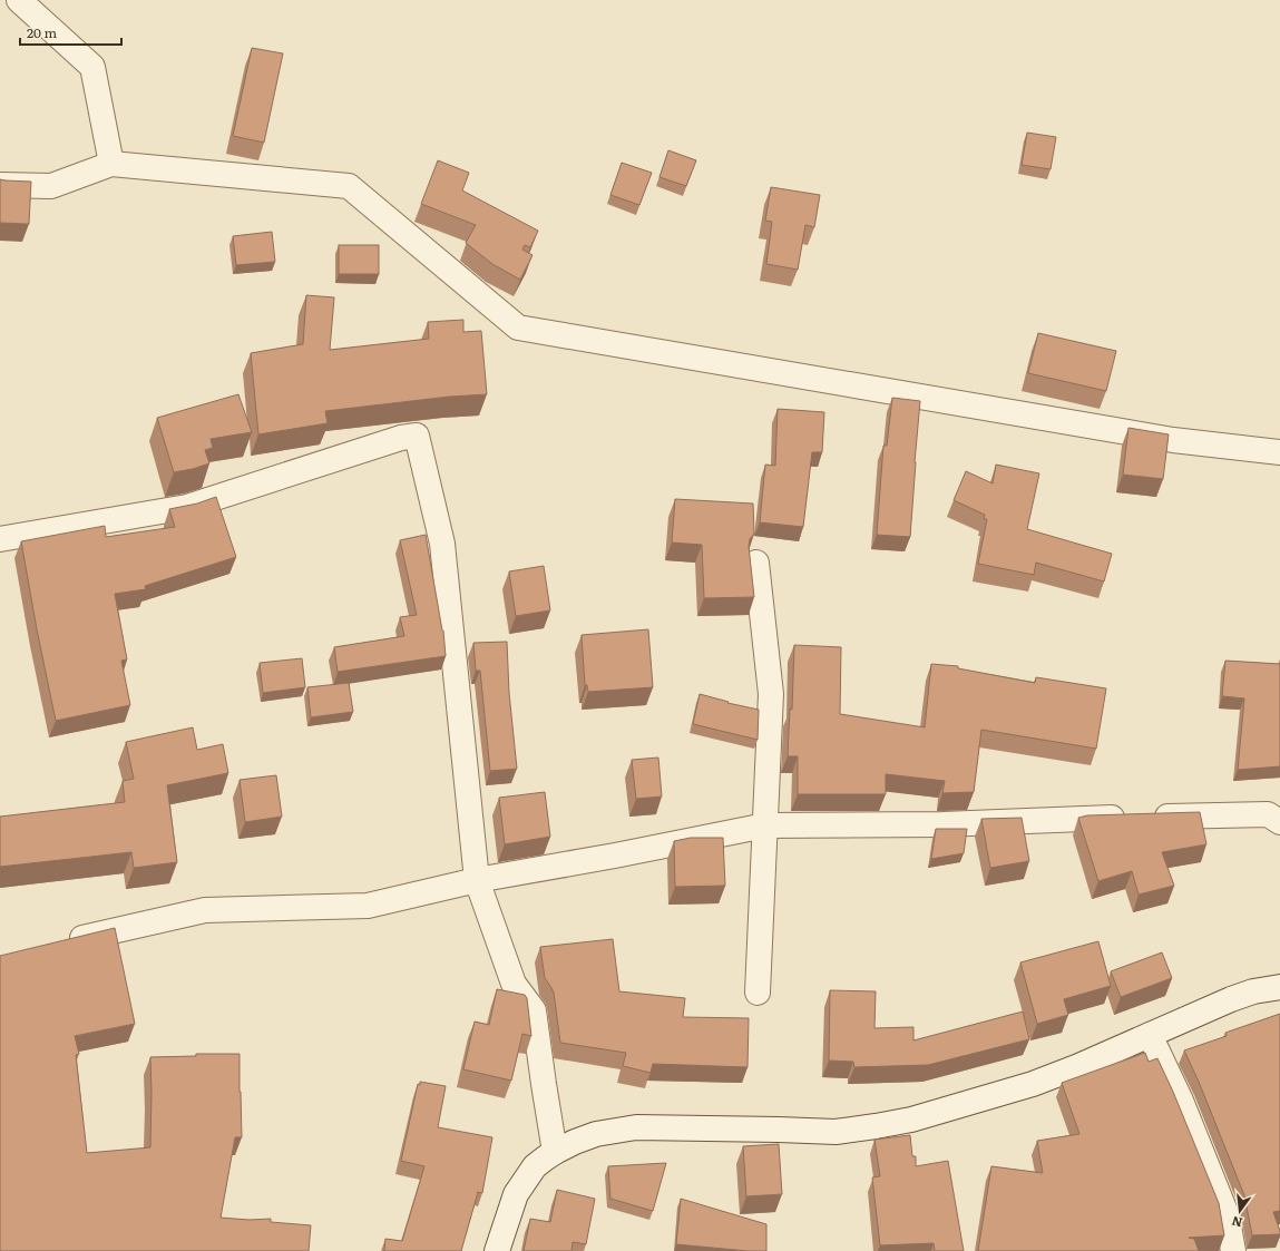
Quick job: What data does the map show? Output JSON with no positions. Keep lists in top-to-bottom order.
{
  "scale_bar": "20 m",
  "north": "bottom"
}
